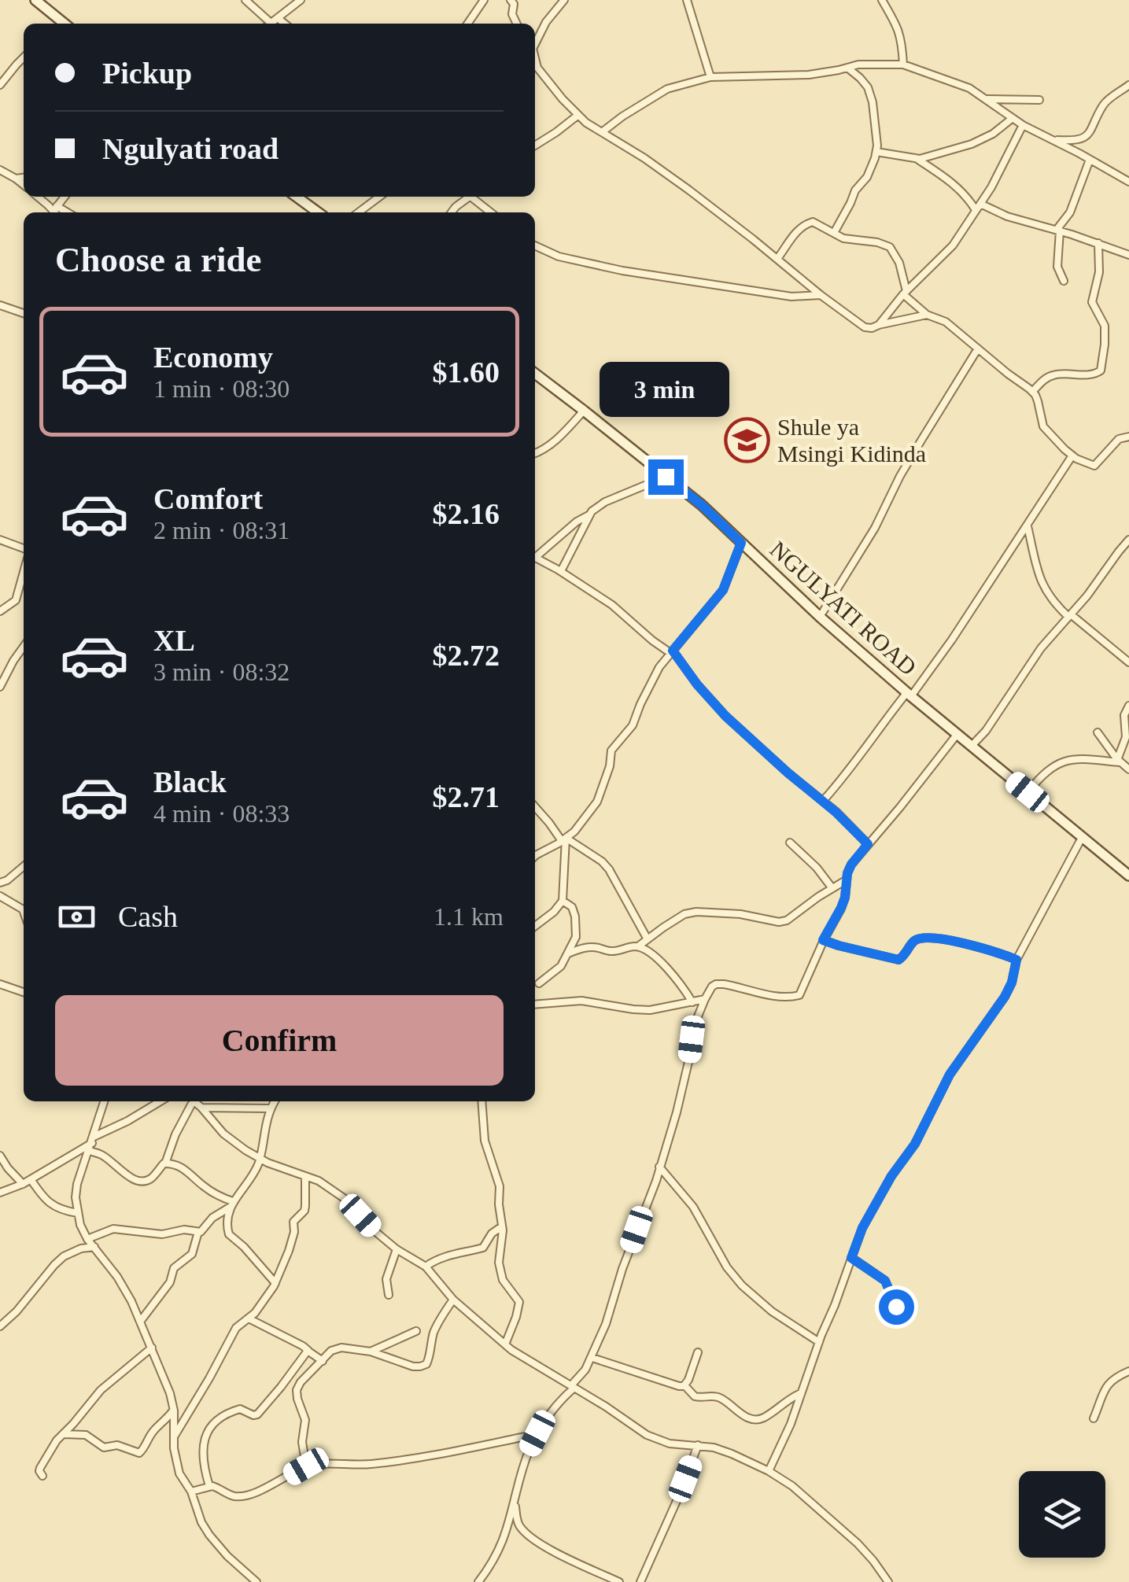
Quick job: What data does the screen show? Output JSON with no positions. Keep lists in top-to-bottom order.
{
  "streets": {
    "main road": ["NGULYATI ROAD"]
  },
  "places": {
    "school or university": ["Shule ya Msingi Kidinda"]
  },
  "page": {
    "banner": ["Pickup", "Ngulyati road"],
    "heading": "Choose a ride",
    "list": [
      {
        "name": "Economy",
        "note": "1 min · 08:30",
        "value": "$1.60"
      },
      {
        "name": "Comfort",
        "note": "2 min · 08:31",
        "value": "$2.16"
      },
      {
        "name": "XL",
        "note": "3 min · 08:32",
        "value": "$2.72"
      },
      {
        "name": "Black",
        "note": "4 min · 08:33",
        "value": "$2.71"
      }
    ],
    "bubble": "3 min",
    "pay": ["Cash", "1.1 km"],
    "buttons": "Confirm"
  }
}
